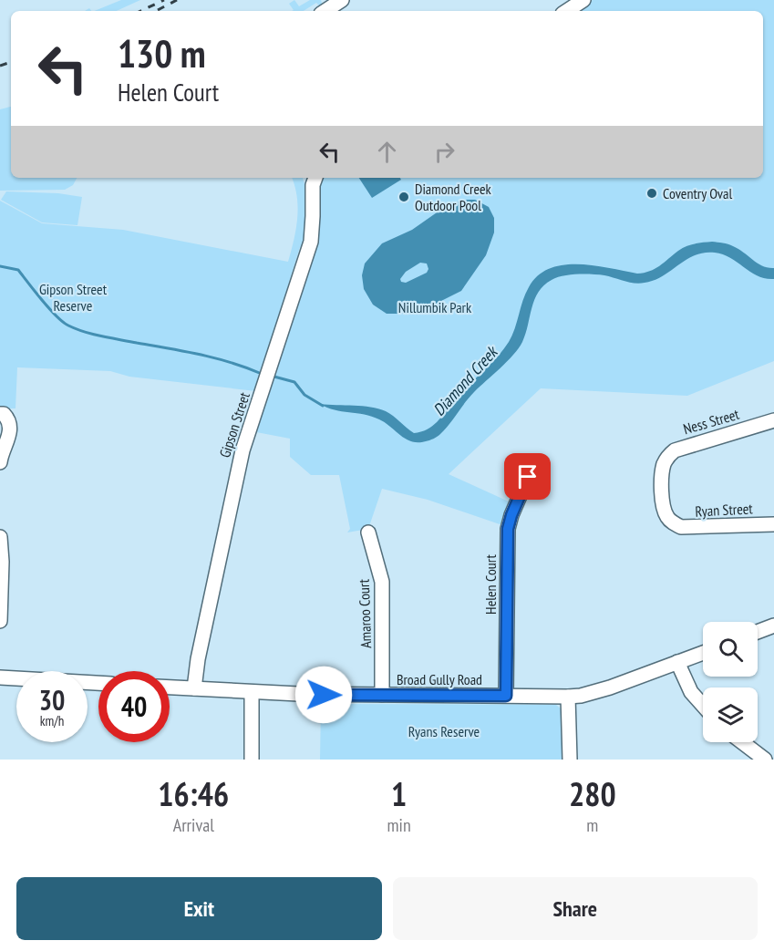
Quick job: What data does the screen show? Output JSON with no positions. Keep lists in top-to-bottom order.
{
  "streets": {
    "street": [
      "Ness Street",
      "Gipson Street",
      "Ryan Street",
      "Helen Court",
      "Amaroo Court",
      "Broad Gully Road"
    ]
  },
  "crossings": [
    ["Ness Street", "Ryan Street"],
    ["Gipson Street", "Broad Gully Road"],
    ["Helen Court", "Broad Gully Road"],
    ["Amaroo Court", "Broad Gully Road"]
  ],
  "water": ["Diamond Creek"],
  "parks": ["Gipson Street Reserve", "Nillumbik Park", "Ryans Reserve"],
  "places": ["Coventry Oval", "Diamond Creek Outdoor Pool"],
  "page": {
    "turn": ["130 m", "Helen Court"],
    "speed": "30 km/h",
    "limit": "40",
    "eta": [
      "16:46",
      "Arrival",
      "1",
      "min",
      "280",
      "m"
    ],
    "buttons": ["Exit", "Share"]
  }
}
